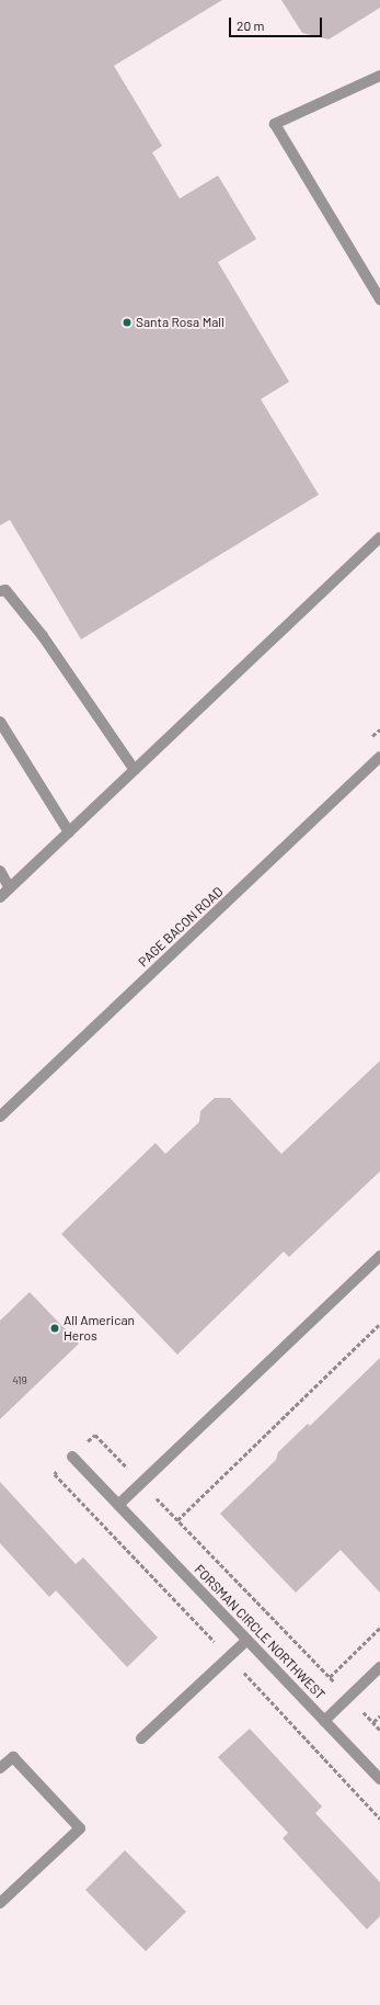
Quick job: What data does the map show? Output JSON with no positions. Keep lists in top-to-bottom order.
{
  "streets": {
    "street": ["PAGE BACON ROAD", "FORSMAN CIRCLE NORTHWEST"]
  },
  "places": ["Santa Rosa Mall", "All American Heros"],
  "house_numbers": ["419"],
  "scale_bar": "20 m"
}
